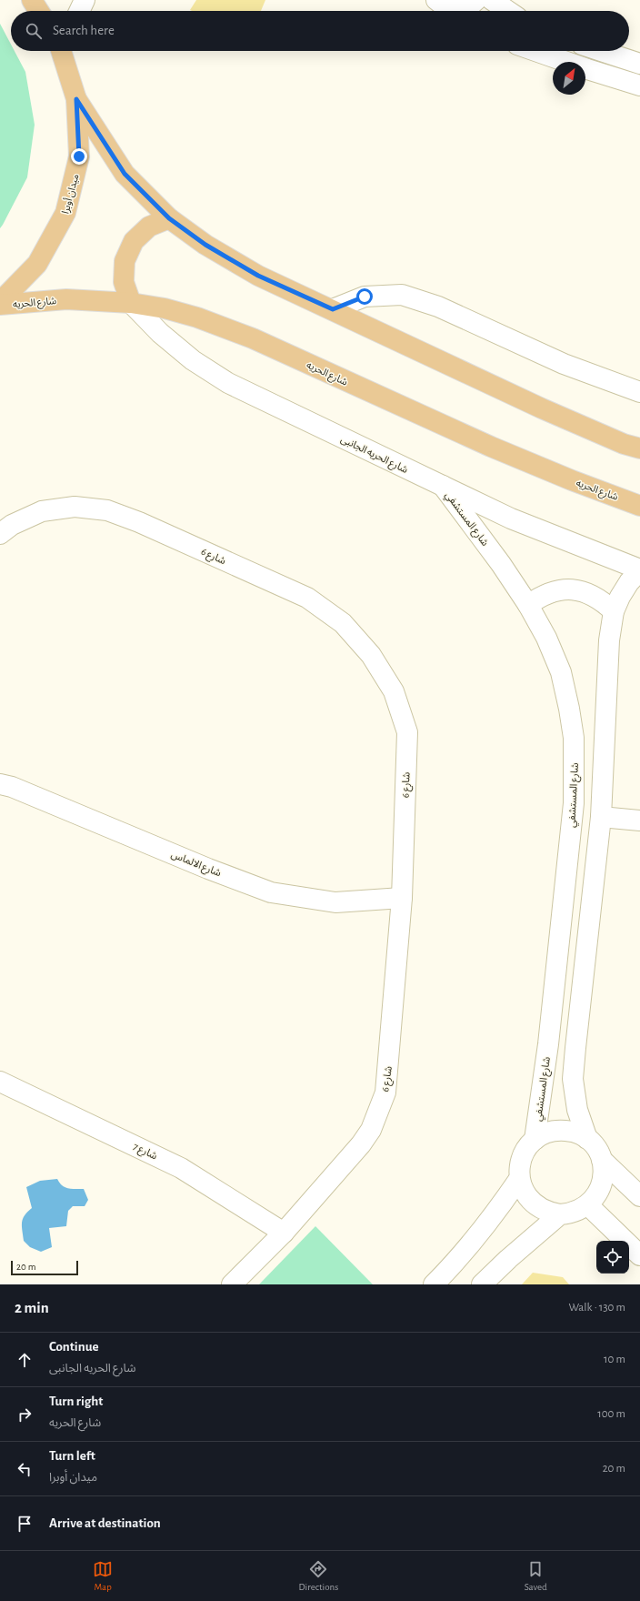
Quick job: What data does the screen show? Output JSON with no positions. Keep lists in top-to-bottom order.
{
  "streets": {
    "main road": ["ميدان أوبرا", "شارع الحريه"],
    "street": [
      "شارع الحريه الجانبى",
      "شارع المستشفي",
      "شارع 6",
      "شارع الالماس",
      "شارع 7"
    ]
  },
  "crossings": [
    ["شارع الحريه", "شارع الحريه الجانبى"],
    ["شارع الحريه الجانبى", "شارع المستشفي"],
    ["شارع 6", "شارع الالماس"],
    ["شارع 6", "شارع 7"]
  ],
  "scale_bar": "20 m",
  "north": "top right",
  "page": {
    "search": "Search here",
    "scale": "20 m",
    "heading": ["2 min", "Walk · 130 m"],
    "list": [
      ["Continue", "شارع الحريه الجانبى", "10 m"],
      ["Turn right", "شارع الحريه", "100 m"],
      ["Turn left", "ميدان أوبرا", "20 m"],
      "Arrive at destination"
    ],
    "nav": ["Map", "Directions", "Saved"]
  }
}
